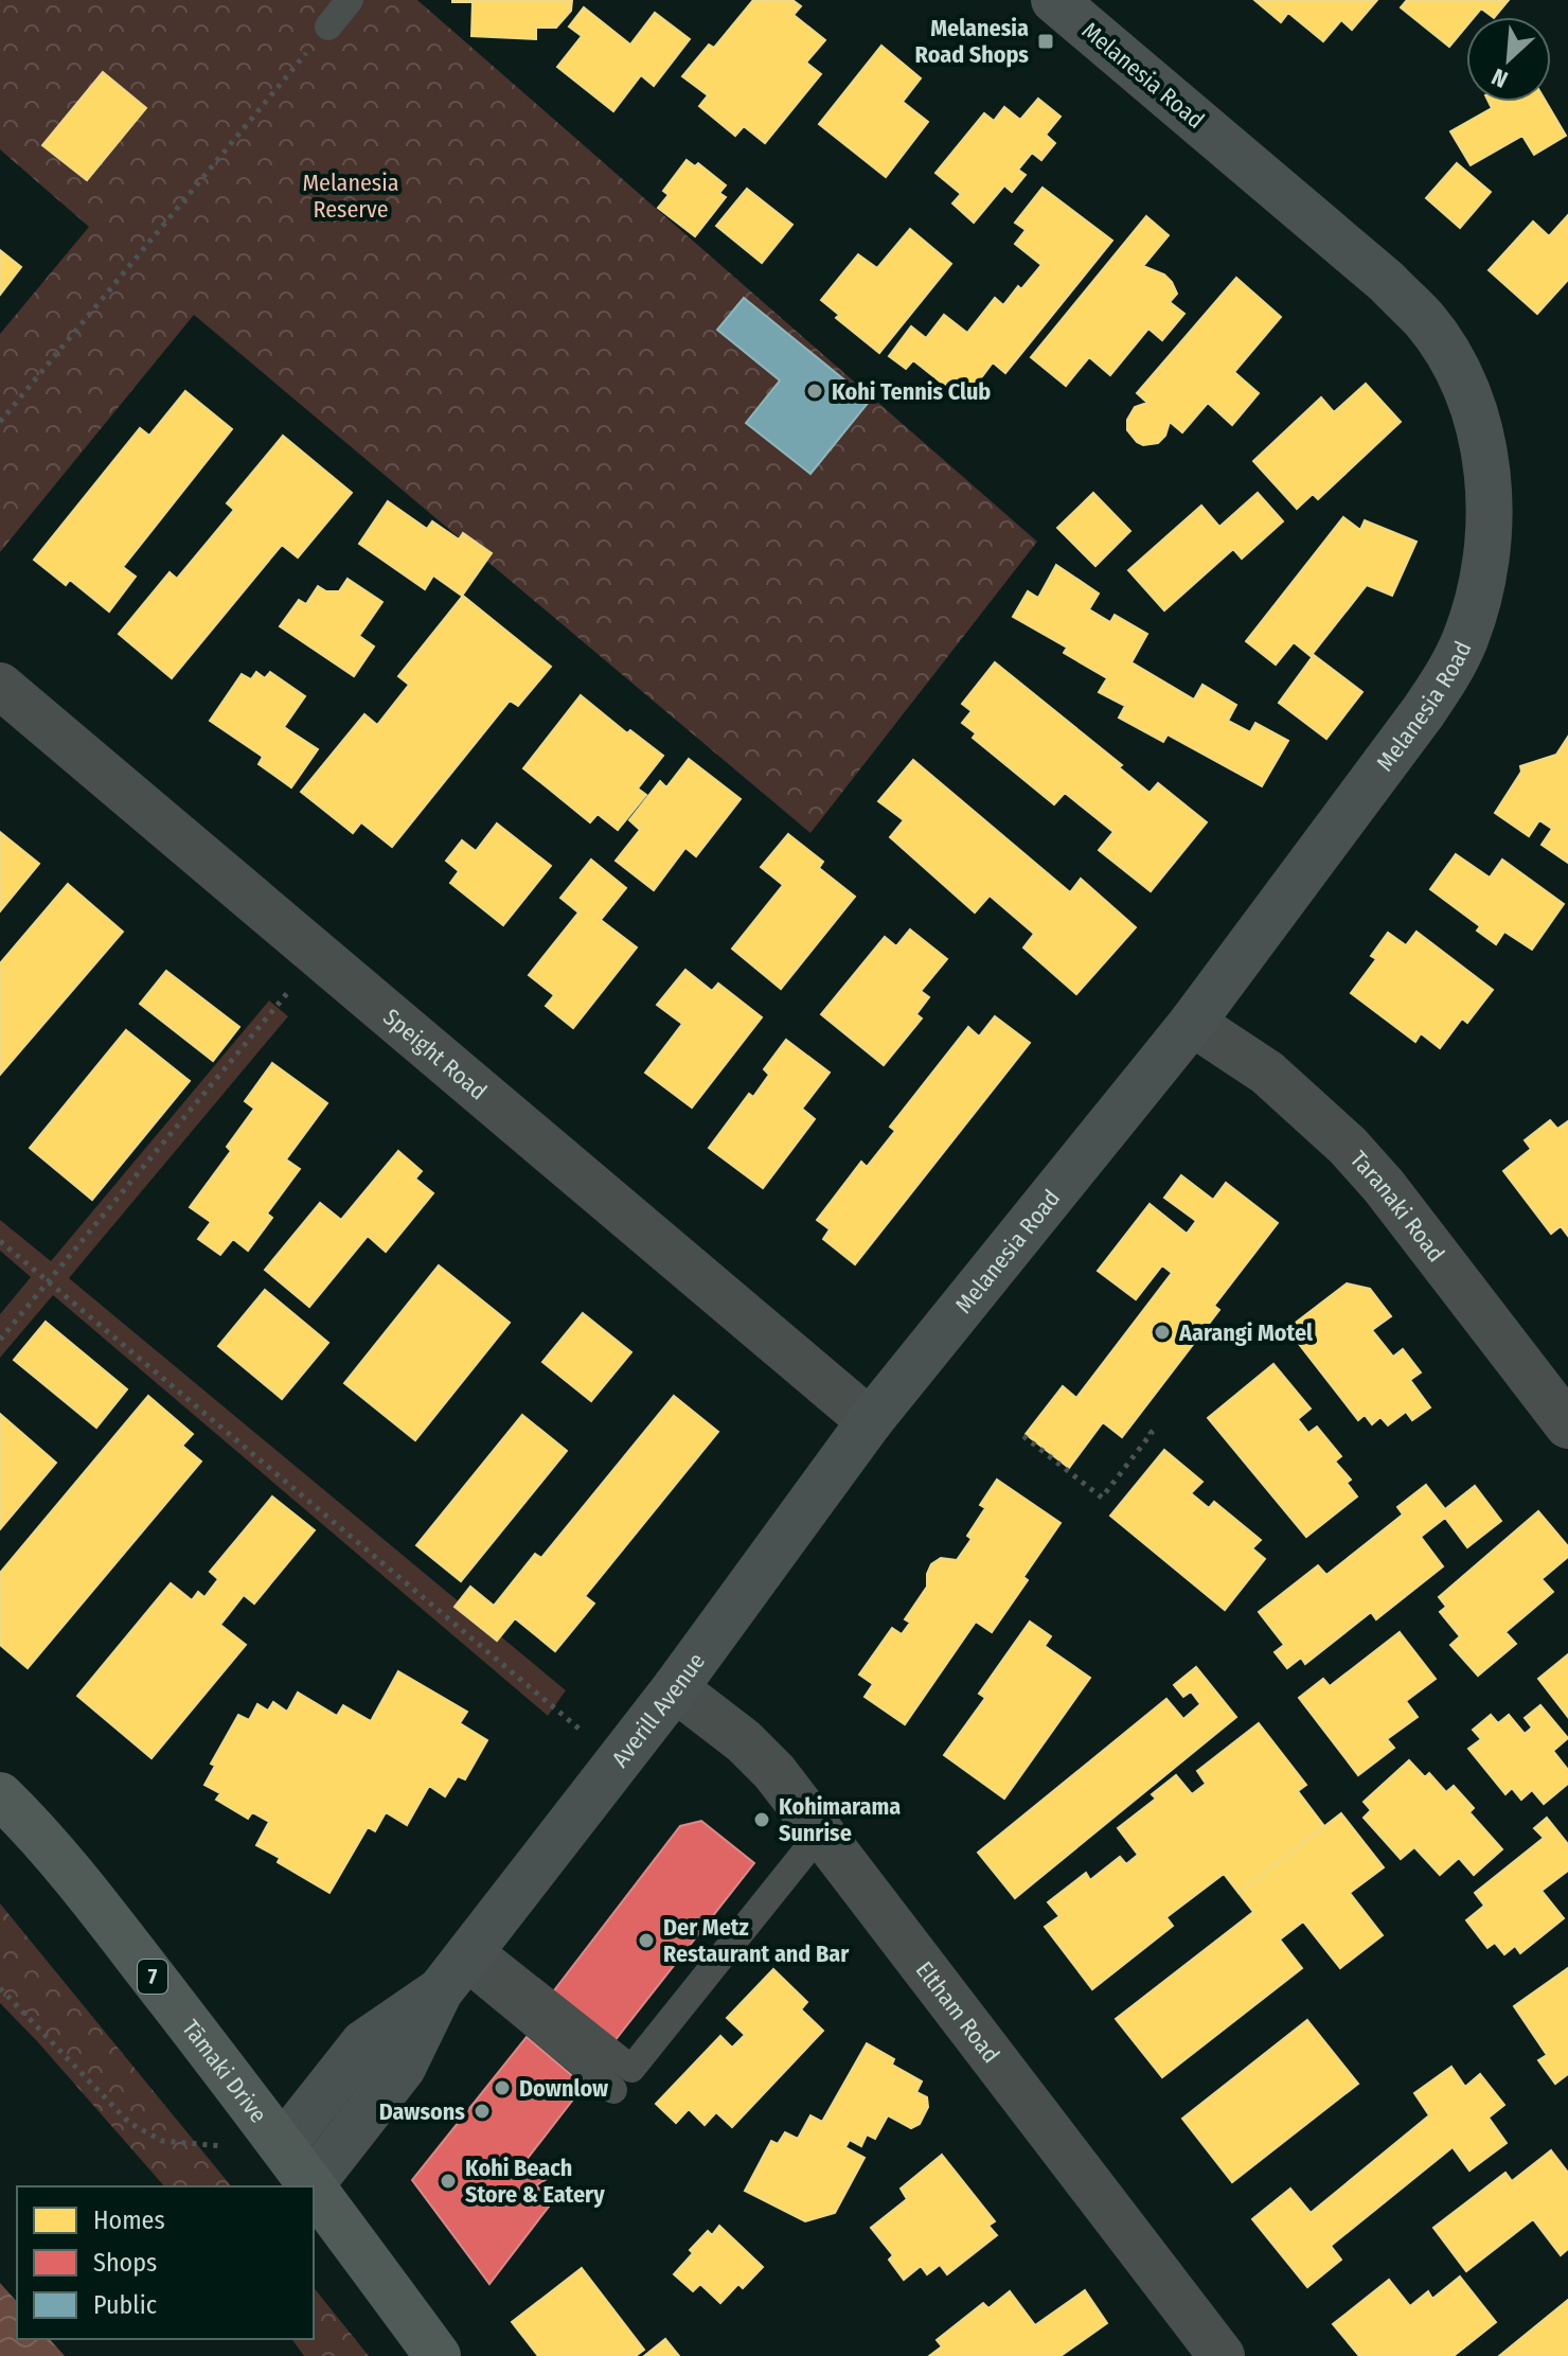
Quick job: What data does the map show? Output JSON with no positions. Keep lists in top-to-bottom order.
{
  "streets": {
    "main road": ["7", "Tāmaki Drive"],
    "street": [
      "Melanesia Road",
      "Speight Road",
      "Taranaki Road",
      "Averill Avenue",
      "Eltham Road"
    ]
  },
  "crossings": [
    ["Melanesia Road", "Speight Road"],
    ["Melanesia Road", "Taranaki Road"],
    ["Melanesia Road", "Averill Avenue"],
    ["Speight Road", "Averill Avenue"],
    ["Averill Avenue", "Eltham Road"],
    ["Averill Avenue", "Tāmaki Drive"]
  ],
  "parks": ["Melanesia Reserve"],
  "places": {
    "transit": ["Melanesia Road Shops"],
    "other": [
      "Kohi Tennis Club",
      "Aarangi Motel",
      "Kohimarama Sunrise",
      "Der Metz Restaurant and Bar",
      "Downlow",
      "Dawsons",
      "Kohi Beach Store & Eatery"
    ]
  },
  "legend": ["Homes", "Shops", "Public"],
  "north": "bottom left"
}
